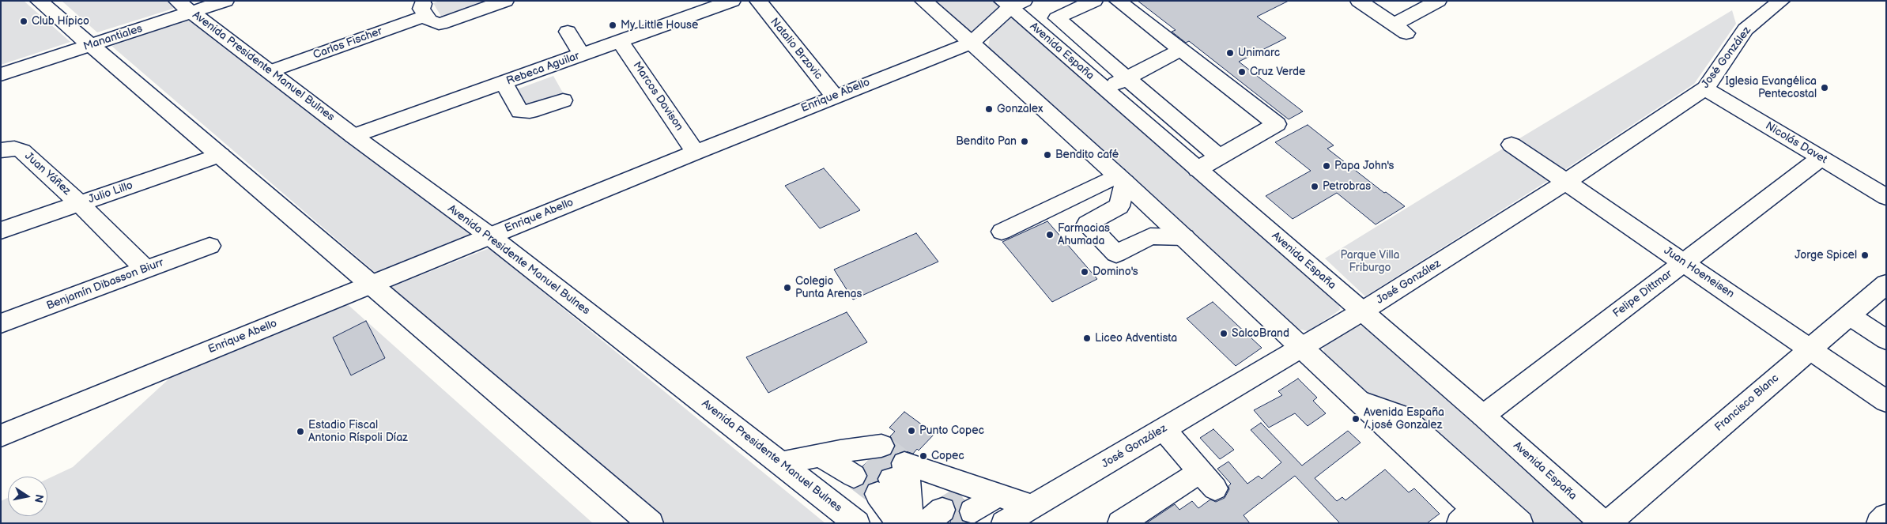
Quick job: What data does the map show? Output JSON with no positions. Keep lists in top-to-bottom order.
{
  "streets": {
    "street": [
      "Manantiales",
      "Carlos Fischer",
      "Natalio Brzovic",
      "Avenida España",
      "José González",
      "Avenida Presidente Manuel Bulnes",
      "Rebeca Aguilar",
      "Enrique Abello",
      "Marcos Davison",
      "Nicolás Davet",
      "Juan Yáñez",
      "Julio Lillo",
      "Juan Hoeneisen",
      "Benjamín Dibasson Biurr",
      "Felipe Dittmar",
      "Francisco Blanc"
    ]
  },
  "crossings": [
    ["Manantiales", "Avenida Presidente Manuel Bulnes"],
    ["Carlos Fischer", "Avenida Presidente Manuel Bulnes"],
    ["Natalio Brzovic", "Enrique Abello"],
    ["Avenida España", "José González"],
    ["Avenida España", "Enrique Abello"],
    ["Avenida España", "Felipe Dittmar"],
    ["José González", "Nicolás Davet"],
    ["José González", "Juan Hoeneisen"],
    ["Avenida Presidente Manuel Bulnes", "Rebeca Aguilar"],
    ["Avenida Presidente Manuel Bulnes", "Enrique Abello"],
    ["Rebeca Aguilar", "Marcos Davison"],
    ["Enrique Abello", "Marcos Davison"],
    ["Nicolás Davet", "Felipe Dittmar"],
    ["Juan Yáñez", "Julio Lillo"],
    ["Juan Yáñez", "Benjamín Dibasson Biurr"],
    ["Juan Hoeneisen", "Felipe Dittmar"],
    ["Juan Hoeneisen", "Francisco Blanc"]
  ],
  "parks": ["Parque Villa Friburgo"],
  "places": [
    "Club Hípico",
    "My Little House",
    "Unimarc",
    "Cruz Verde",
    "Iglesia Evangélica Pentecostal",
    "Gonzalex",
    "Bendito Pan",
    "Bendito café",
    "Papa John's",
    "Petrobras",
    "Farmacias Ahumada",
    "Jorge Spicel",
    "Domino's",
    "Colegio Punta Arenas",
    "SalcoBrand",
    "Liceo Adventista",
    "Avenida España / josé Gonzalez",
    "Punto Copec",
    "Estadio Fiscal Antonio Ríspoli Díaz",
    "Copec"
  ],
  "north": "right"
}
